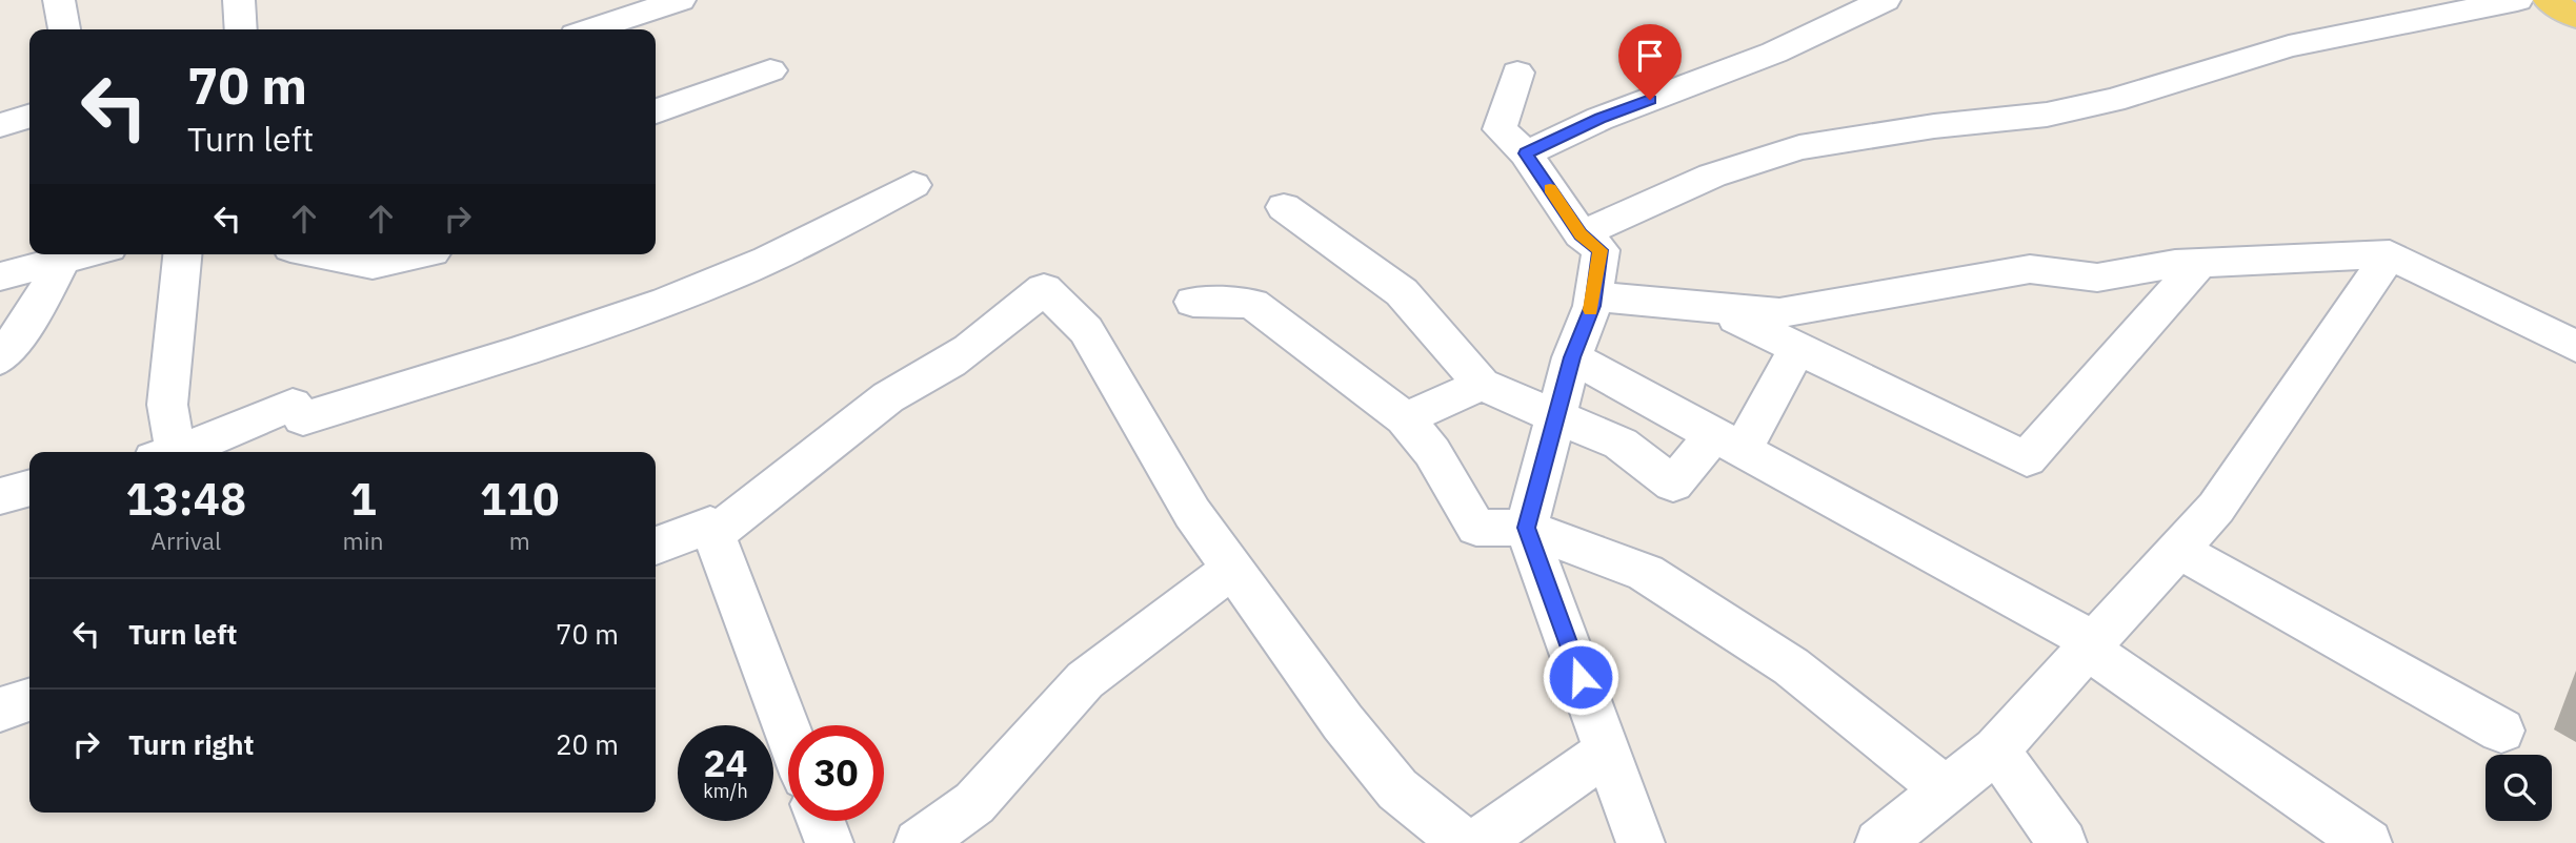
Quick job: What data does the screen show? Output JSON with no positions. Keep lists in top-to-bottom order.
{
  "page": {
    "turn": ["70 m", "Turn left"],
    "eta": [
      "13:48",
      "Arrival",
      "1",
      "min",
      "110",
      "m"
    ],
    "list": [
      {
        "name": "Turn left",
        "value": "70 m"
      },
      {
        "name": "Turn right",
        "value": "20 m"
      }
    ],
    "speed": "24 km/h",
    "limit": "30"
  }
}
